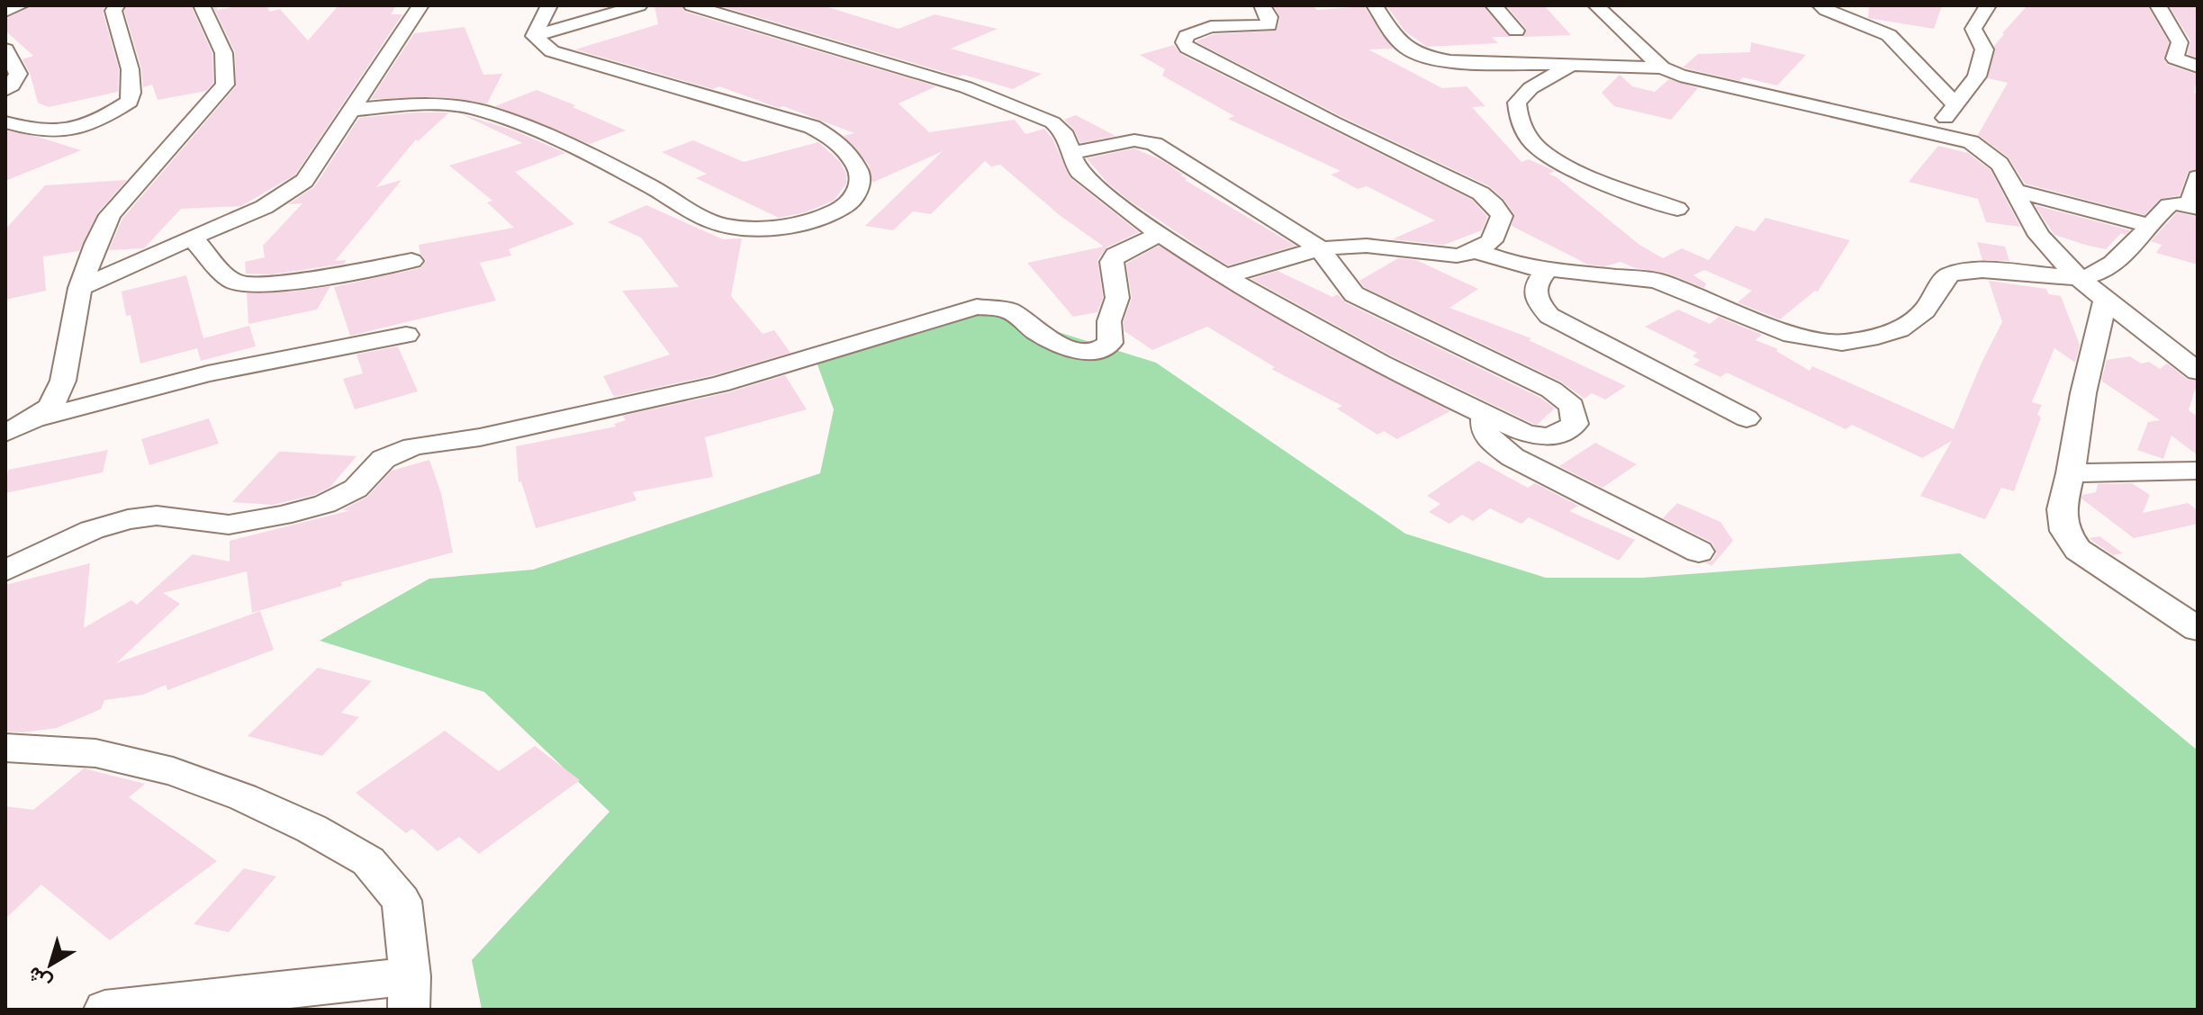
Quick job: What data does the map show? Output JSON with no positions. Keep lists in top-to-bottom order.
{
  "north": "bottom left"
}
